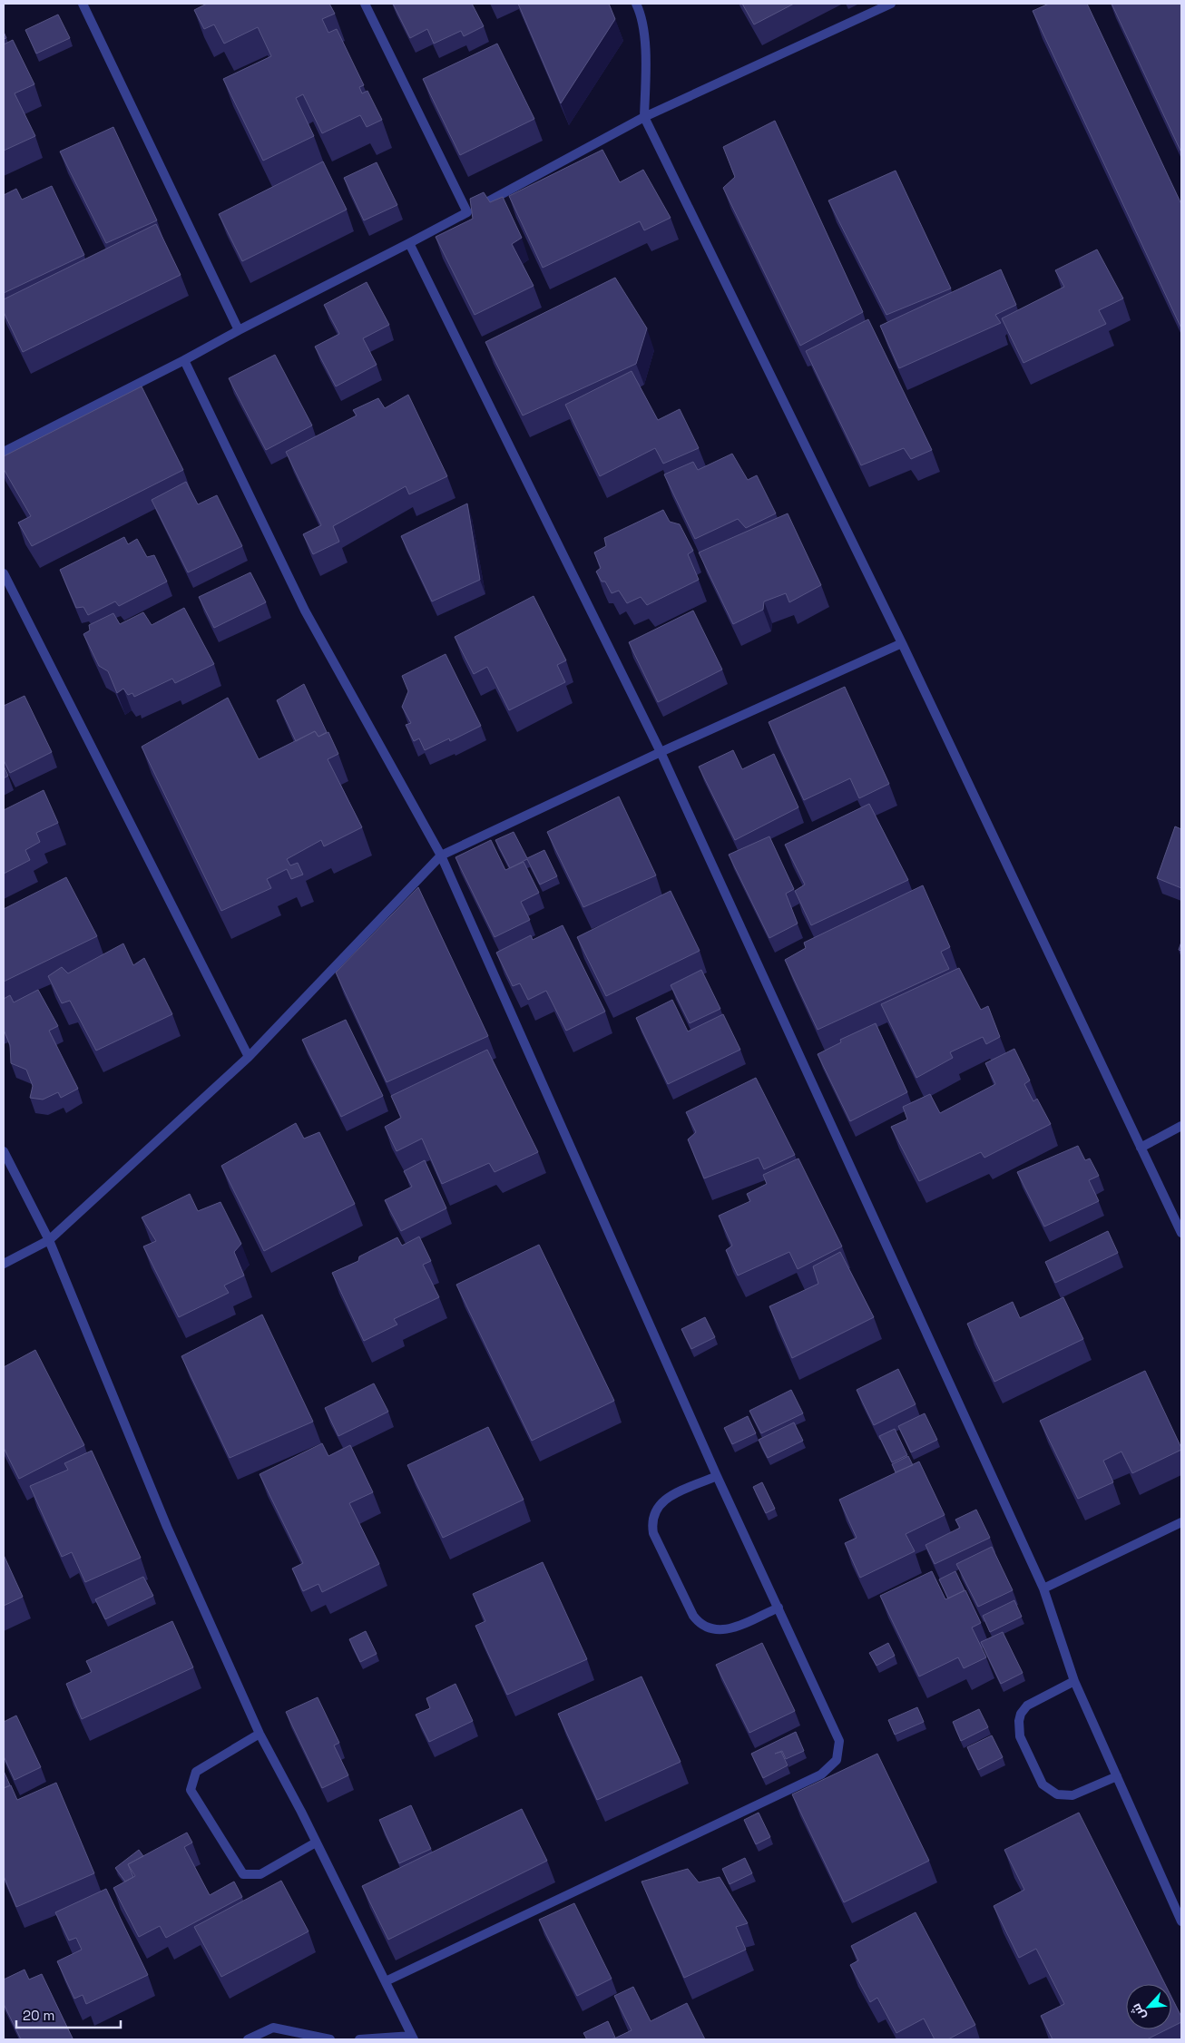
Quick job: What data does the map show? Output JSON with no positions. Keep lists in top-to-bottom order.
{
  "scale_bar": "20 m",
  "north": "bottom left"
}
